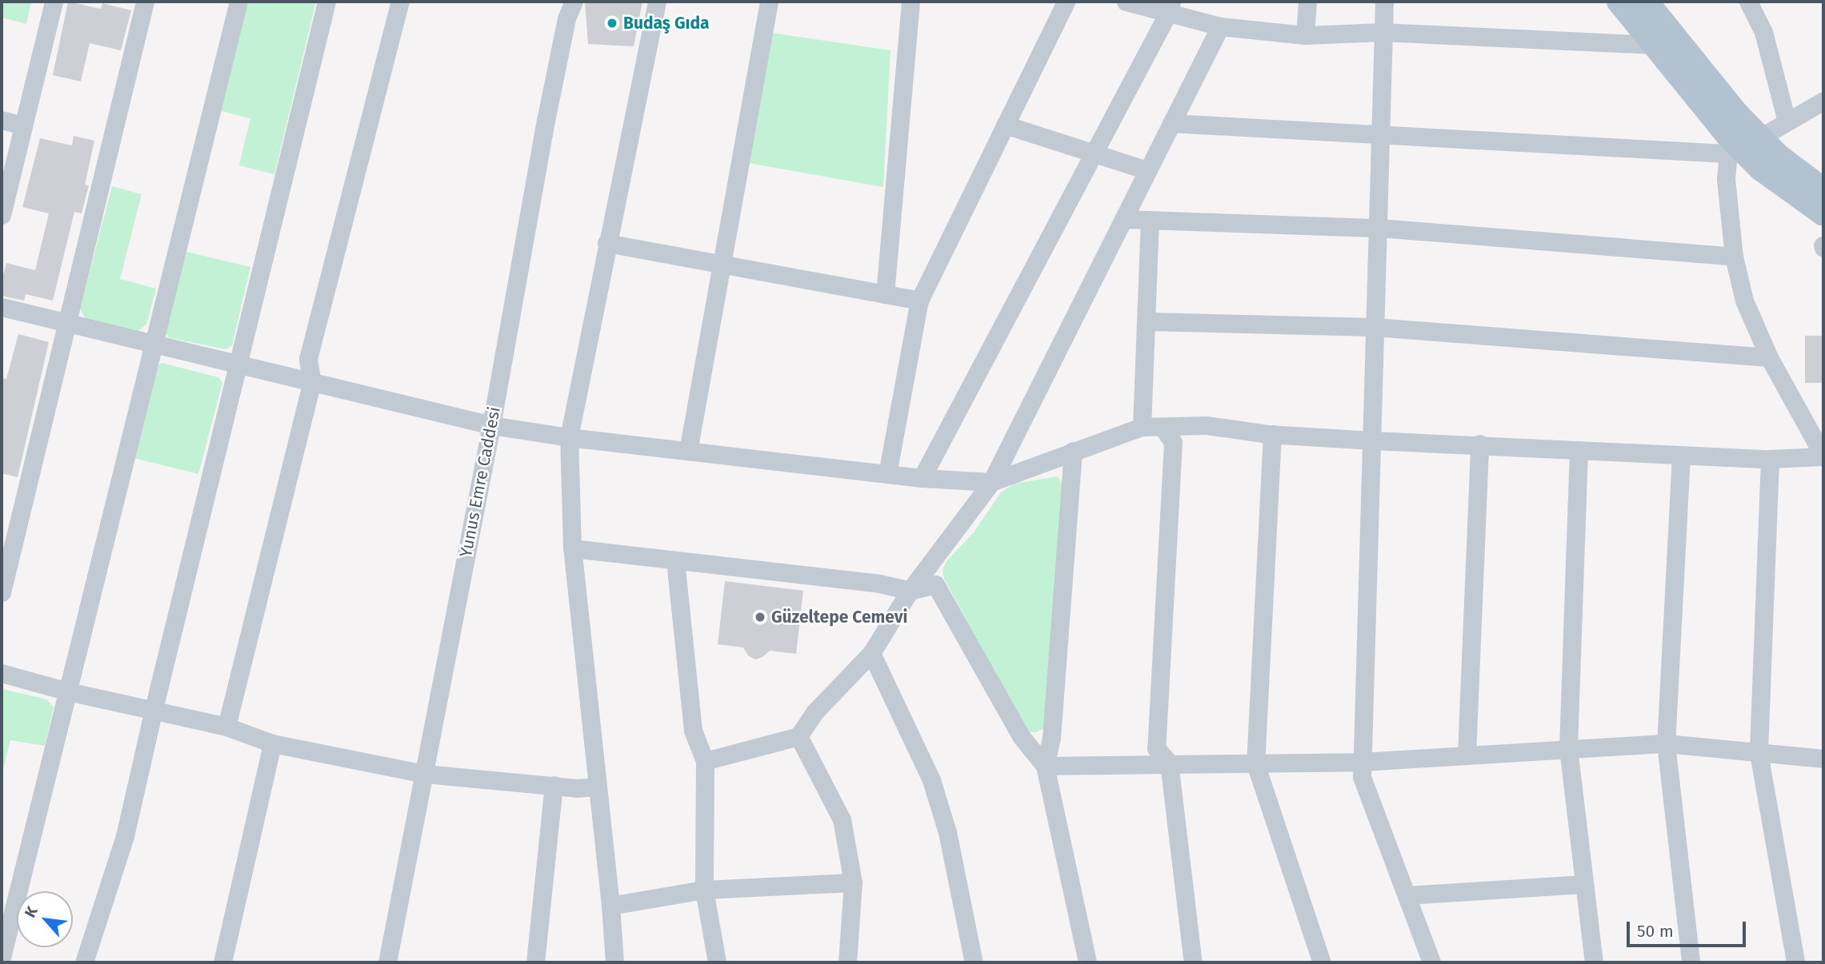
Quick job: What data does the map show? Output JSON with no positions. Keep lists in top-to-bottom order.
{
  "streets": {
    "street": ["Yunus Emre Caddesi"]
  },
  "places": ["Budaş Gıda", "Güzeltepe Cemevi"],
  "scale_bar": "50 m",
  "north": "top left"
}
